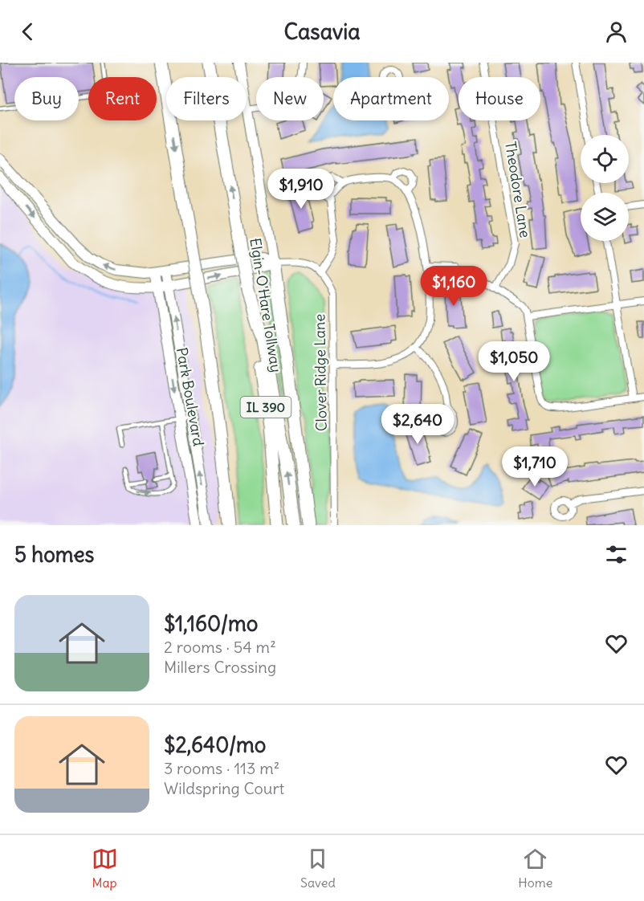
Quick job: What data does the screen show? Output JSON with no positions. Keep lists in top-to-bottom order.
{
  "streets": {
    "highway": ["Elgin-O'Hare Tollway", "IL 390"],
    "street": ["Theodore Lane", "Clover Ridge Lane", "Park Boulevard"]
  },
  "page": {
    "header": "Casavia",
    "chip": [
      "Buy",
      "Rent",
      "Filters",
      "New",
      "Apartment",
      "House"
    ],
    "price": [
      "$1,910",
      "$1,160",
      "$1,050",
      "$2,640",
      "$1,710"
    ],
    "heading": "5 homes",
    "list": [
      {
        "name": "$1,160/mo",
        "note": "2 rooms · 54 m² · Millers Crossing"
      },
      {
        "name": "$2,640/mo",
        "note": "3 rooms · 113 m² · Wildspring Court"
      }
    ],
    "tabs": ["Map", "Saved", "Home"]
  }
}
